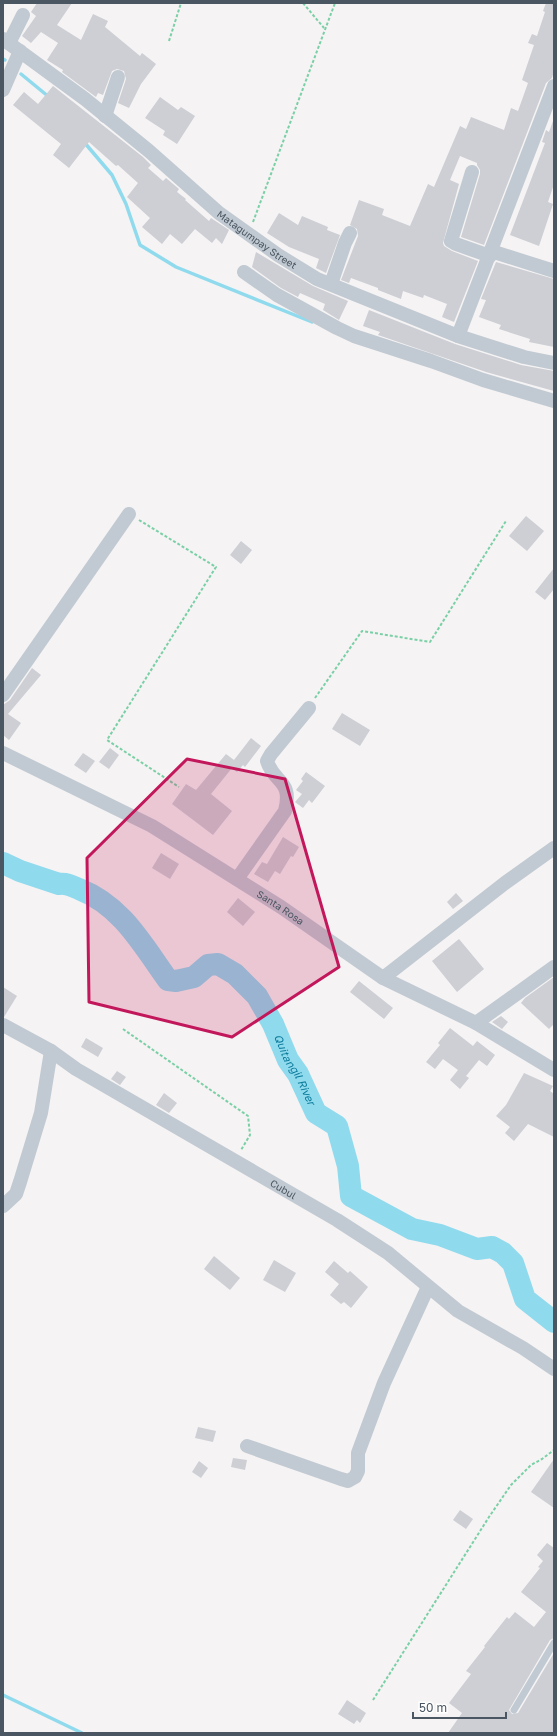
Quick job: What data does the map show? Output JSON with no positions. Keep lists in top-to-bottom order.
{
  "streets": {
    "street": ["Matagumpay Street", "Santa Rosa", "Cubul"]
  },
  "water": ["Quitangil River"],
  "scale_bar": "50 m"
}
